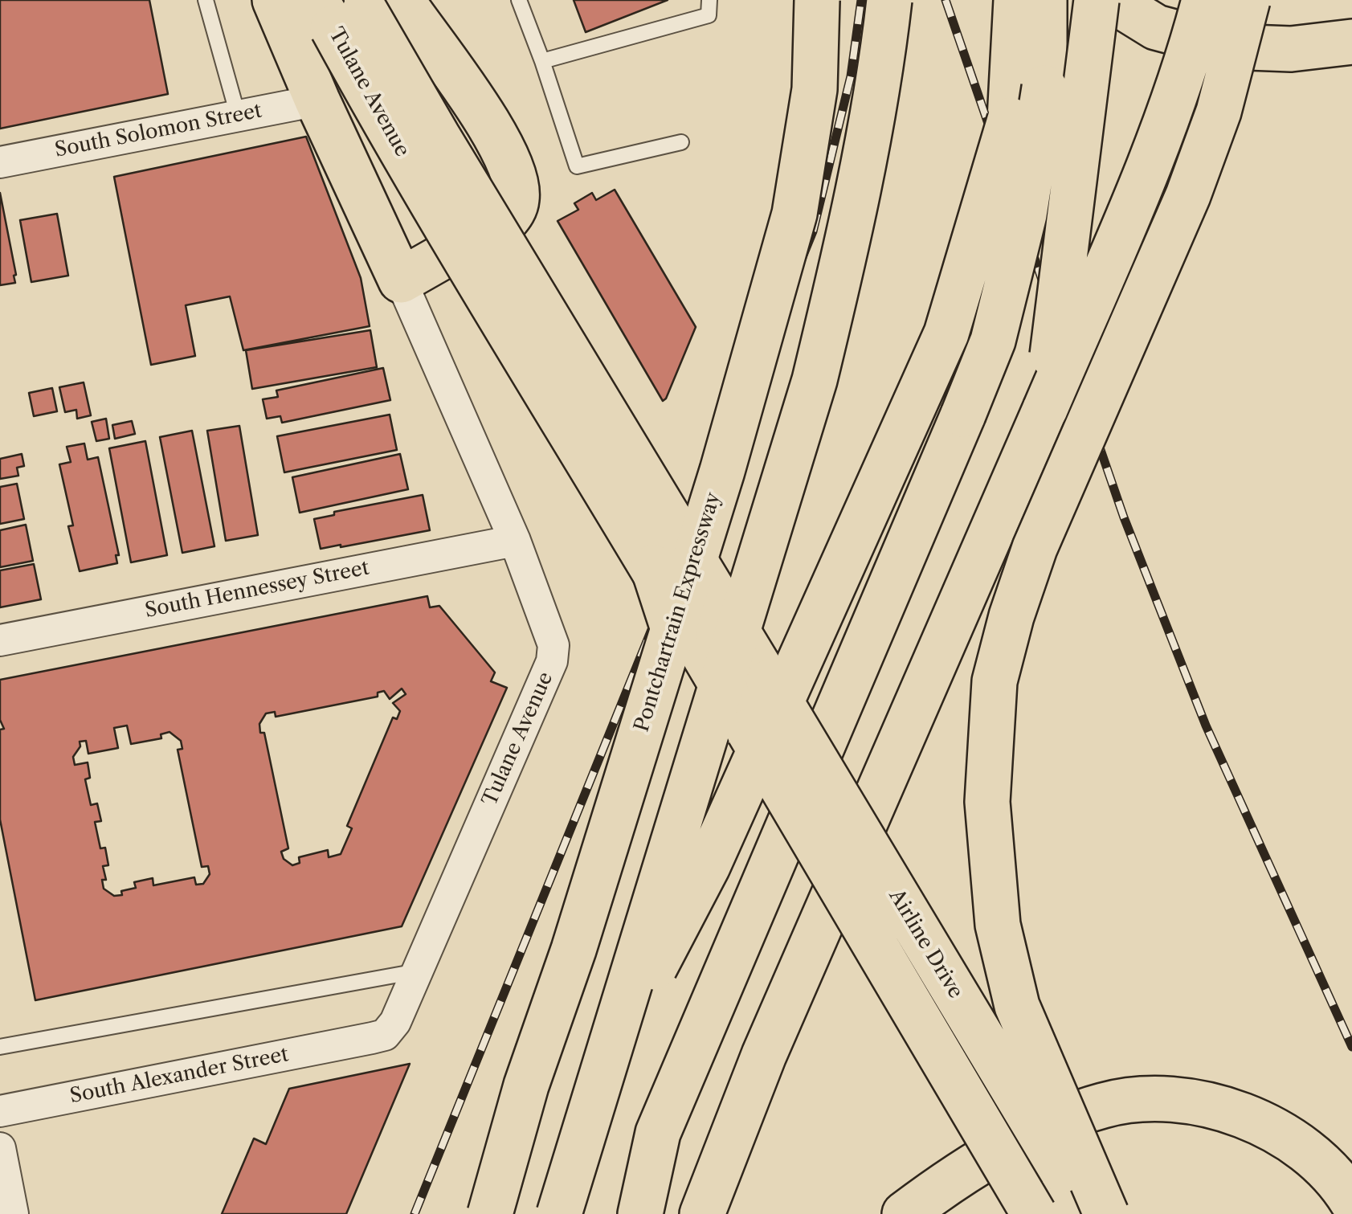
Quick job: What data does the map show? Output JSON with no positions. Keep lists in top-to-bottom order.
{
  "streets": {
    "main road": ["Tulane Avenue", "Pontchartrain Expressway", "Airline Drive"],
    "street": ["South Solomon Street", "South Hennessey Street", "South Alexander Street"]
  },
  "crossings": [
    ["Tulane Avenue", "South Hennessey Street"],
    ["Tulane Avenue", "Airline Drive"],
    ["Tulane Avenue", "South Alexander Street"]
  ]
}
